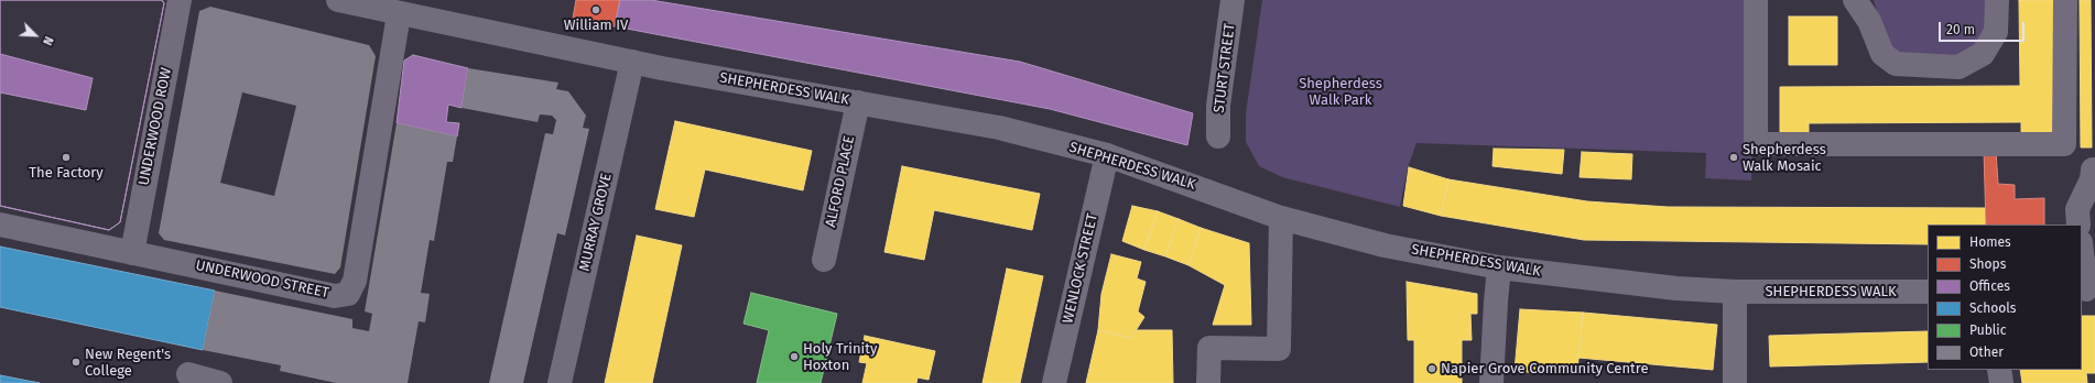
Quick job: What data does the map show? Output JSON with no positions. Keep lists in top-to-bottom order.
{
  "streets": {
    "main road": ["SHEPHERDESS WALK"],
    "street": [
      "STURT STREET",
      "UNDERWOOD ROW",
      "ALFORD PLACE",
      "MURRAY GROVE",
      "WENLOCK STREET",
      "UNDERWOOD STREET"
    ]
  },
  "crossings": [
    ["SHEPHERDESS WALK", "ALFORD PLACE"],
    ["SHEPHERDESS WALK", "MURRAY GROVE"],
    ["SHEPHERDESS WALK", "WENLOCK STREET"],
    ["SHEPHERDESS WALK", "UNDERWOOD STREET"],
    ["UNDERWOOD ROW", "UNDERWOOD STREET"]
  ],
  "parks": ["Shepherdess Walk Park"],
  "places": [
    "William IV",
    "The Factory",
    "Shepherdess Walk Mosaic",
    "Holy Trinity Hoxton",
    "New Regent's College",
    "Napier Grove Community Centre"
  ],
  "legend": [
    "Homes",
    "Shops",
    "Offices",
    "Schools",
    "Public",
    "Other"
  ],
  "scale_bar": "20 m",
  "north": "bottom right"
}
